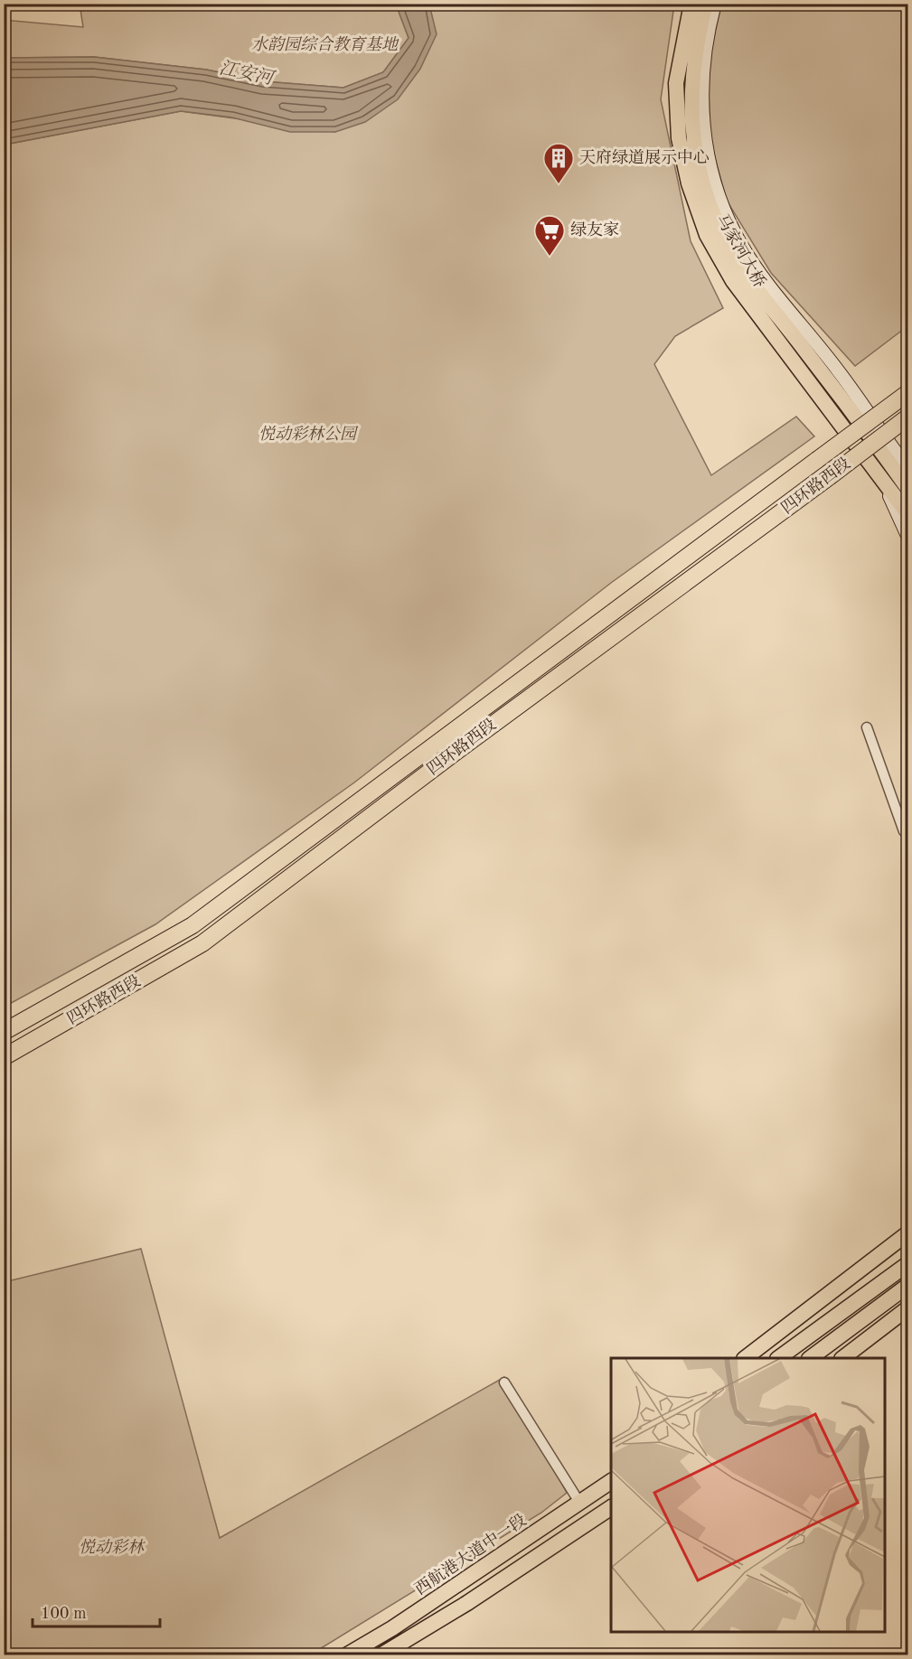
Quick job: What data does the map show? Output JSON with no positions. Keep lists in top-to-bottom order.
{
  "streets": {
    "highway": ["四环路西段"],
    "main road": ["马家河大桥", "西航港大道中一段"]
  },
  "water": ["江安河"],
  "parks": ["水韵园综合教育基地", "悦动彩林公园", "悦动彩林"],
  "places": {
    "building": ["天府绿道展示中心"],
    "supermarket": ["绿友家"]
  },
  "scale_bar": "100 m"
}
